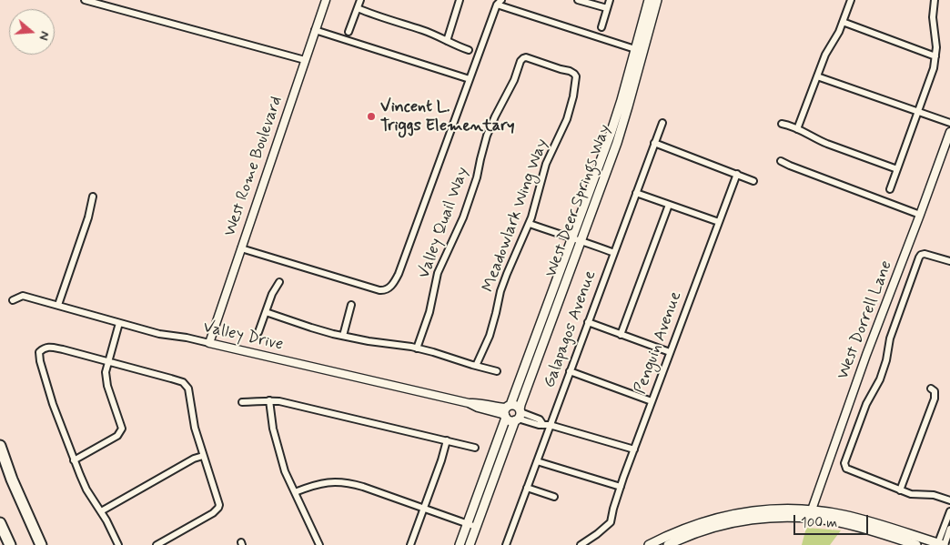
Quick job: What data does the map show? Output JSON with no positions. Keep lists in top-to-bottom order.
{
  "streets": {
    "main road": ["West Deer Springs Way"],
    "street": [
      "West Rome Boulevard",
      "Meadowlark Wing Way",
      "Valley Quail Way",
      "West Dorrell Lane",
      "Galapagos Avenue",
      "Valley Drive",
      "Penguin Avenue"
    ]
  },
  "crossings": [
    ["West Rome Boulevard", "Valley Drive"],
    ["West Deer Springs Way", "Valley Drive"],
    ["Meadowlark Wing Way", "Valley Quail Way"]
  ],
  "places": ["Vincent L. Triggs Elementary"],
  "scale_bar": "100 m",
  "north": "right"
}
